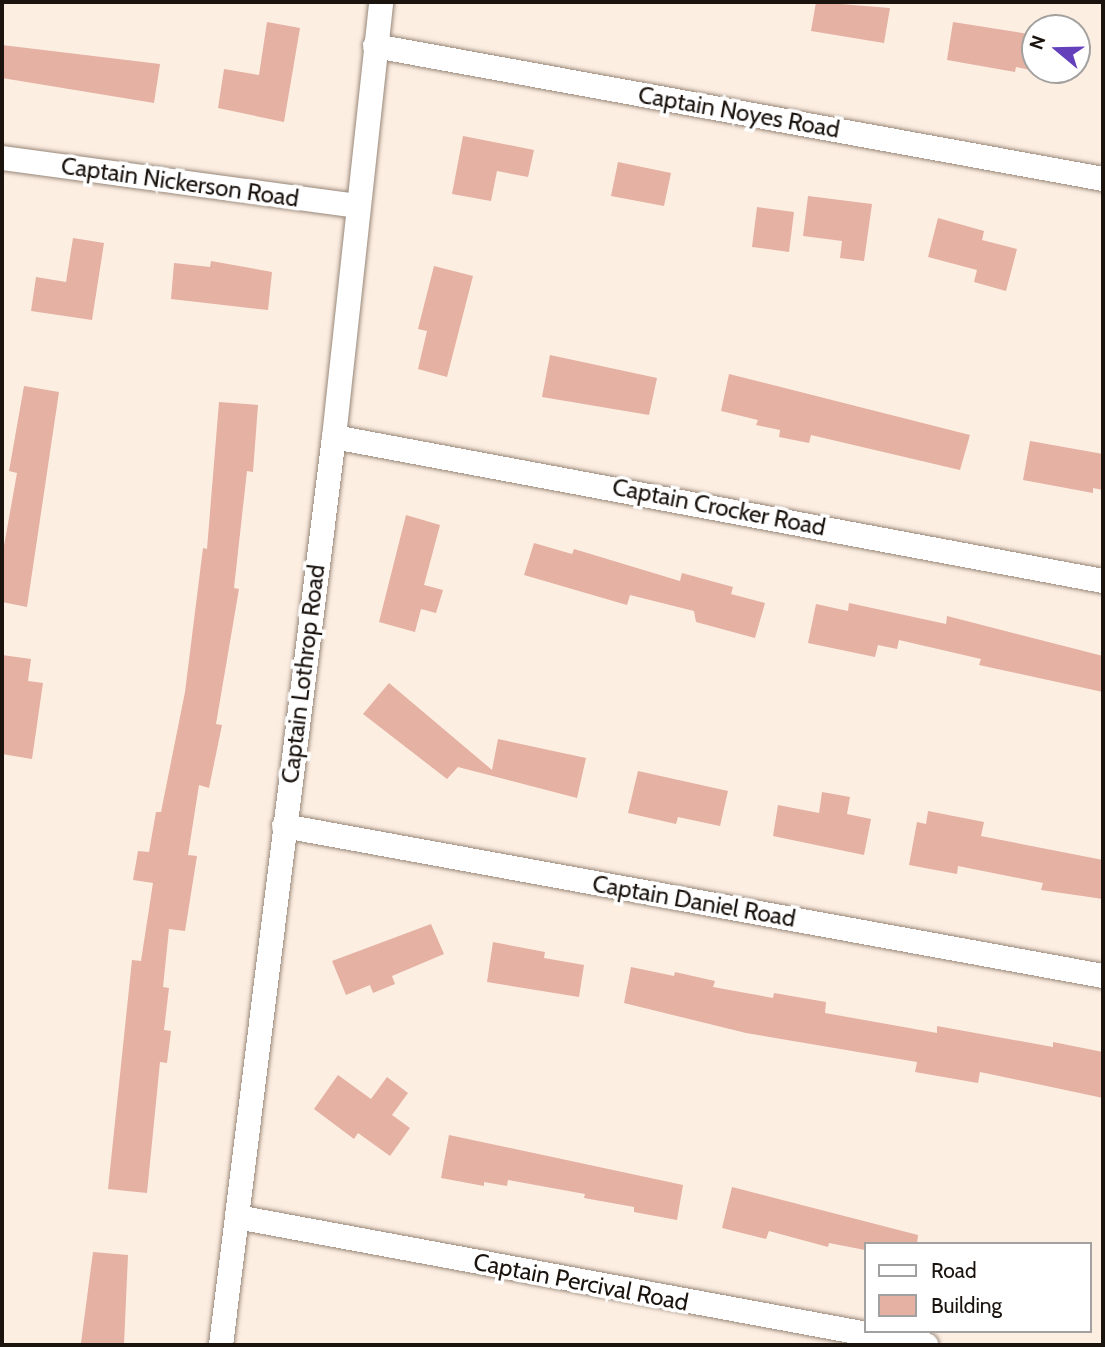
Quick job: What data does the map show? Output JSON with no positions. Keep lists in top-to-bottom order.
{
  "streets": {
    "street": [
      "Captain Noyes Road",
      "Captain Nickerson Road",
      "Captain Crocker Road",
      "Captain Lothrop Road",
      "Captain Daniel Road",
      "Captain Percival Road"
    ]
  },
  "crossings": [
    ["Captain Noyes Road", "Captain Lothrop Road"],
    ["Captain Nickerson Road", "Captain Lothrop Road"],
    ["Captain Crocker Road", "Captain Lothrop Road"],
    ["Captain Lothrop Road", "Captain Daniel Road"],
    ["Captain Lothrop Road", "Captain Percival Road"]
  ],
  "legend": ["Road", "Building"],
  "north": "left"
}
